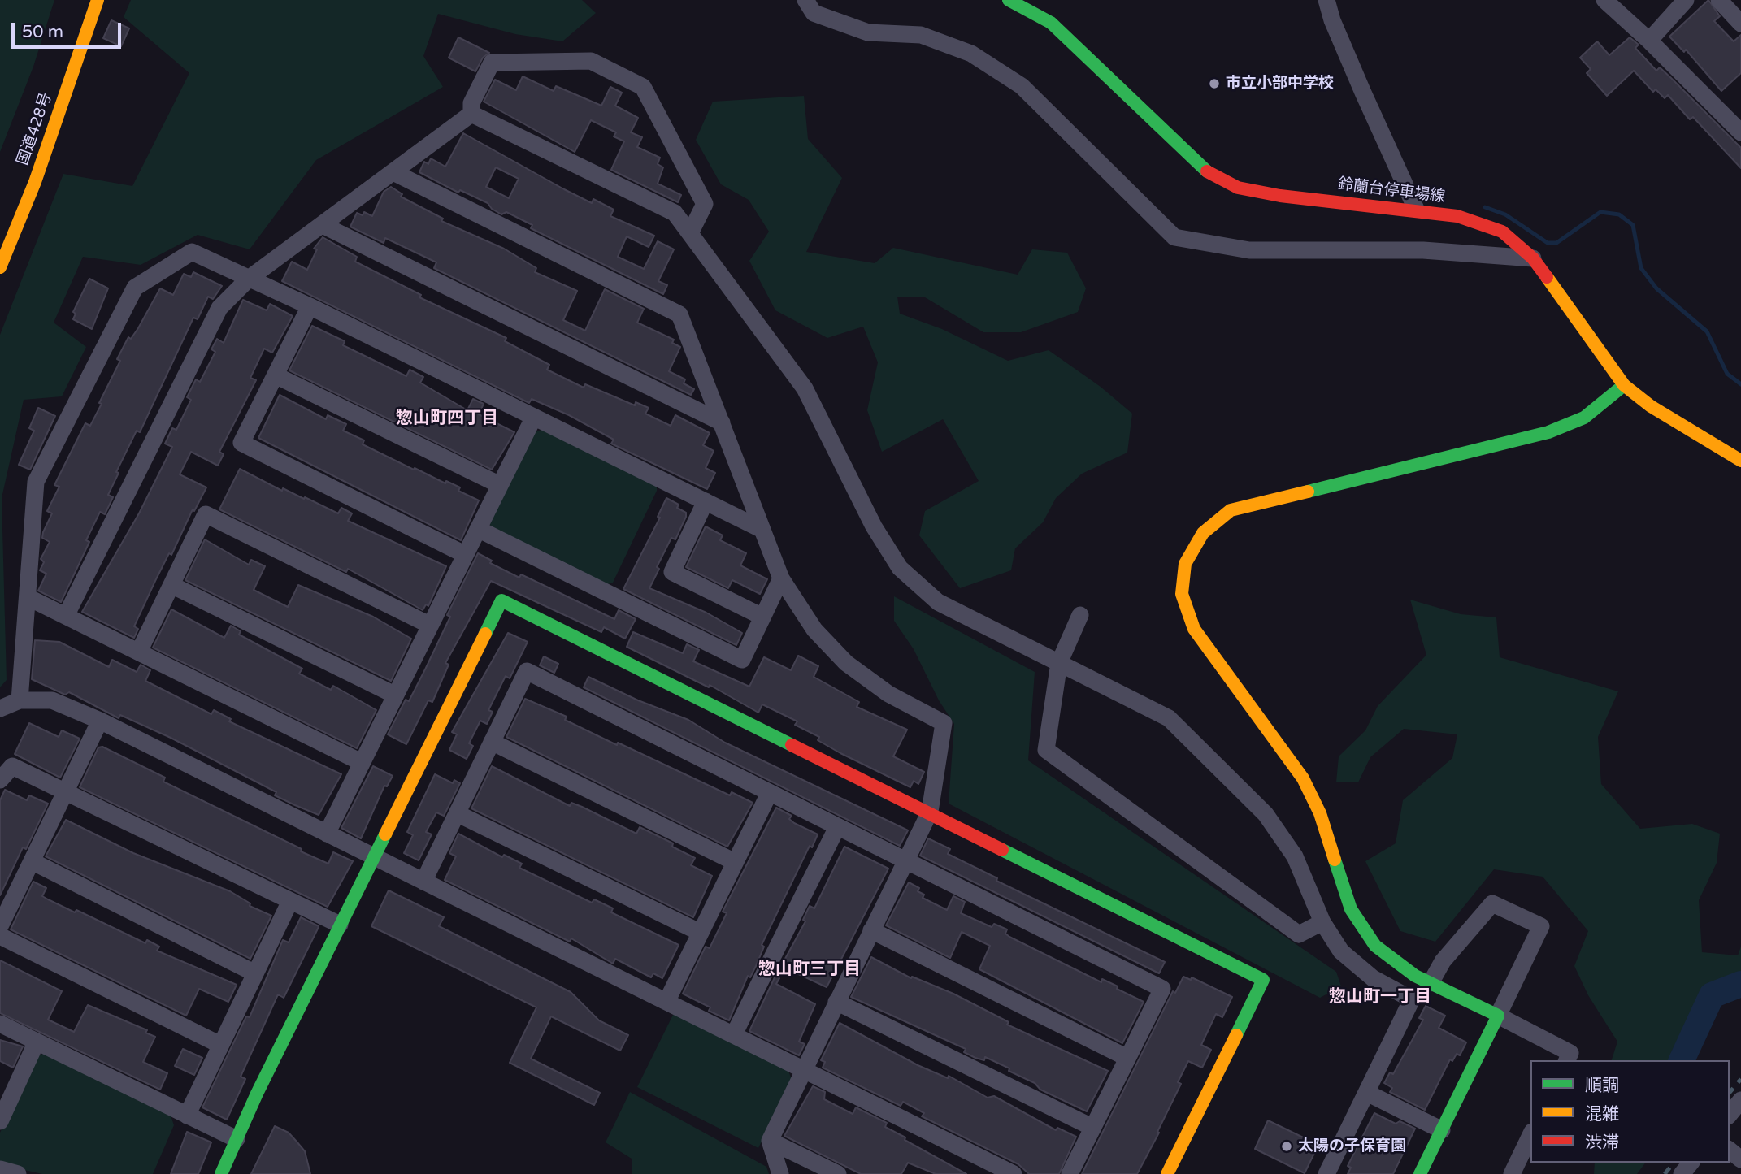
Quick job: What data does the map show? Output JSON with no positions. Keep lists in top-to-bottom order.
{
  "streets": {
    "main road": ["国道428号", "鈴蘭台停車場線"]
  },
  "districts": ["惣山町四丁目", "惣山町三丁目", "惣山町一丁目"],
  "places": ["市立小部中学校", "太陽の子保育園"],
  "legend": ["順調", "混雑", "渋滞"],
  "scale_bar": "50 m"
}
